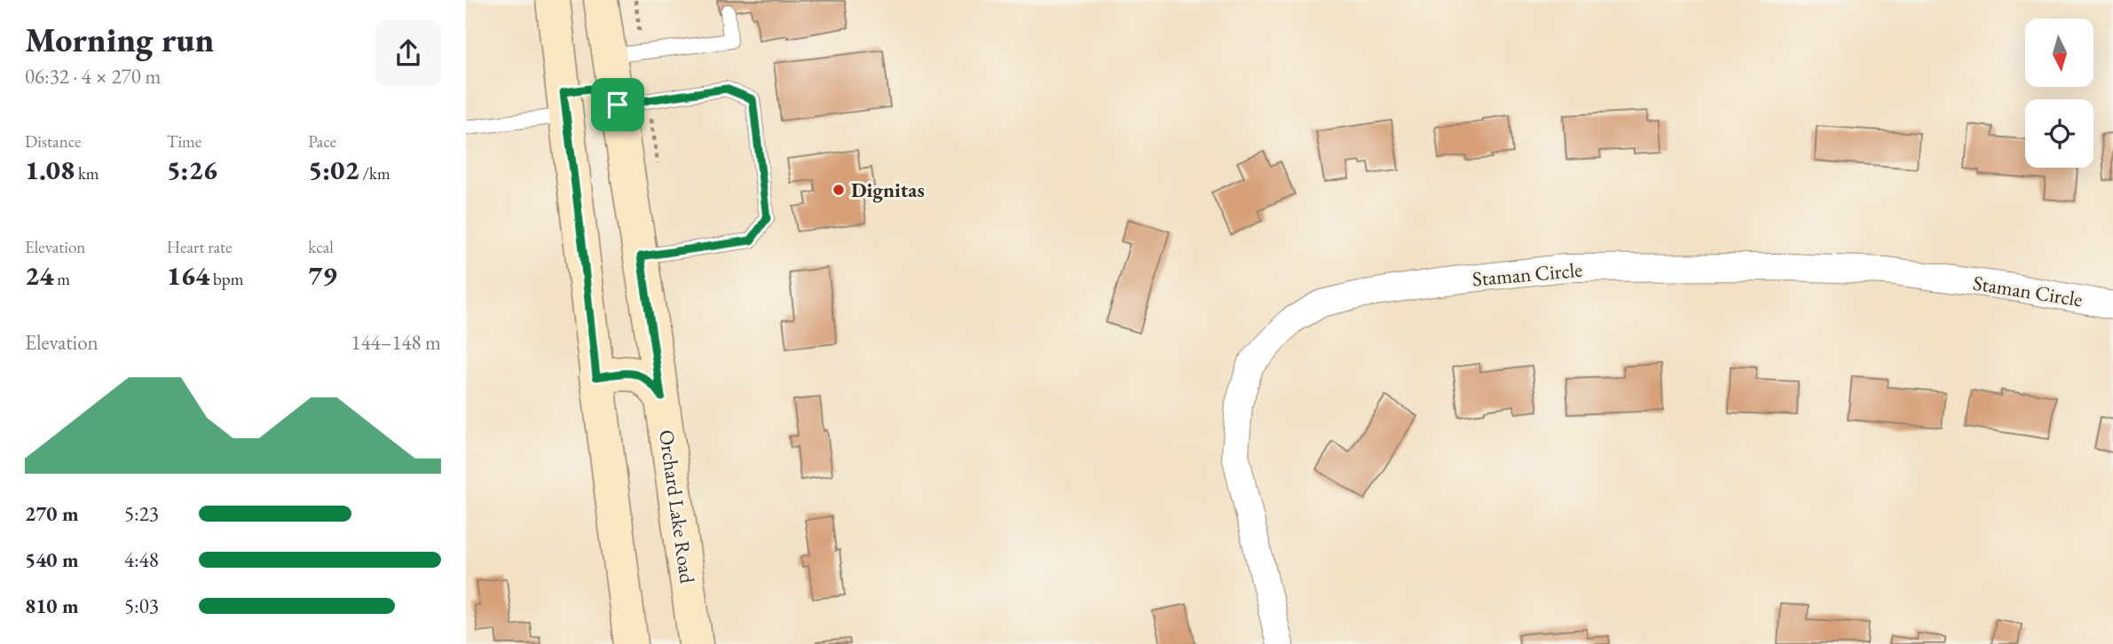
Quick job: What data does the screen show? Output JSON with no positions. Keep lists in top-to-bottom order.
{
  "streets": {
    "main road": ["Orchard Lake Road"],
    "street": ["Staman Circle"]
  },
  "places": ["Dignitas"],
  "north": "bottom",
  "page": {
    "heading": ["Morning run", "06:32 · 4 × 270 m"],
    "stats": [
      ["Distance", "1.08 km"],
      ["Time", "5:26"],
      ["Pace", "5:02 /km"],
      ["Elevation", "24 m"],
      ["Heart rate", "164 bpm"],
      ["kcal", "79"]
    ],
    "chart": ["Elevation", "144–148 m"],
    "list": [
      {
        "name": "270 m",
        "note": "5:23"
      },
      {
        "name": "540 m",
        "note": "4:48"
      },
      {
        "name": "810 m",
        "note": "5:03"
      }
    ]
  }
}
